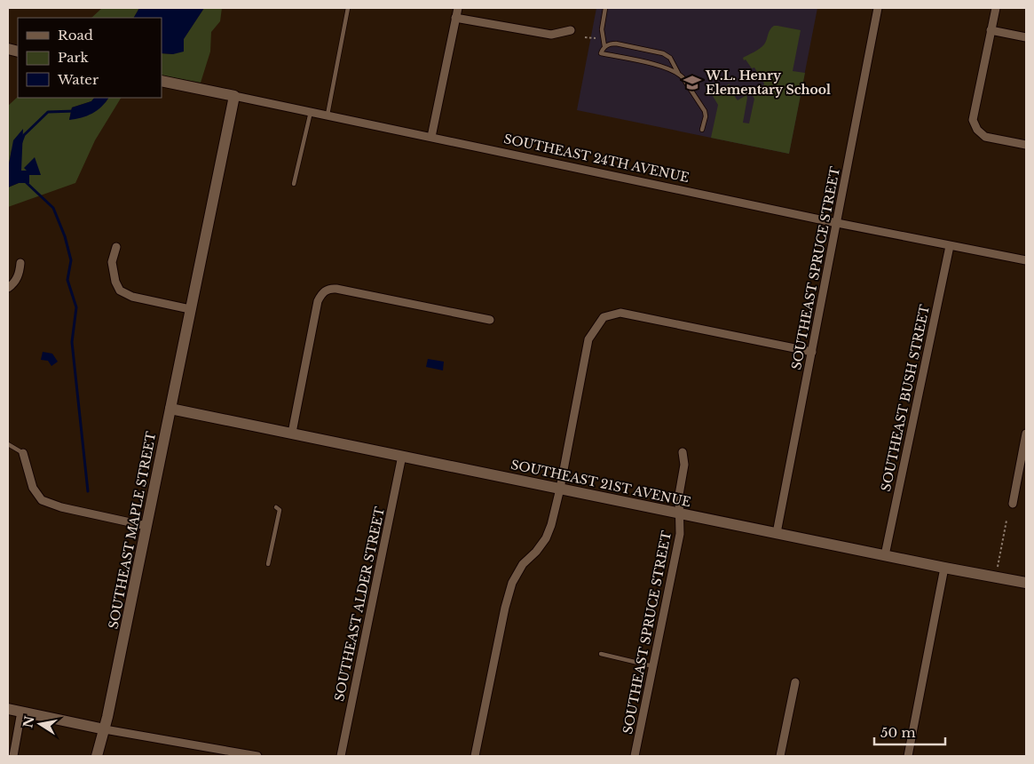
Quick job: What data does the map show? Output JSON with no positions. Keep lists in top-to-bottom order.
{
  "streets": {
    "street": [
      "SOUTHEAST 24TH AVENUE",
      "SOUTHEAST SPRUCE STREET",
      "SOUTHEAST BUSH STREET",
      "SOUTHEAST 21ST AVENUE",
      "SOUTHEAST MAPLE STREET",
      "SOUTHEAST ALDER STREET"
    ]
  },
  "crossings": [
    ["SOUTHEAST 24TH AVENUE", "SOUTHEAST SPRUCE STREET"],
    ["SOUTHEAST 24TH AVENUE", "SOUTHEAST BUSH STREET"],
    ["SOUTHEAST 24TH AVENUE", "SOUTHEAST MAPLE STREET"],
    ["SOUTHEAST SPRUCE STREET", "SOUTHEAST 21ST AVENUE"],
    ["SOUTHEAST BUSH STREET", "SOUTHEAST 21ST AVENUE"],
    ["SOUTHEAST 21ST AVENUE", "SOUTHEAST MAPLE STREET"],
    ["SOUTHEAST 21ST AVENUE", "SOUTHEAST ALDER STREET"]
  ],
  "places": {
    "school or university": ["W.L. Henry Elementary School"]
  },
  "legend": ["Road", "Park", "Water"],
  "scale_bar": "50 m",
  "north": "left"
}
